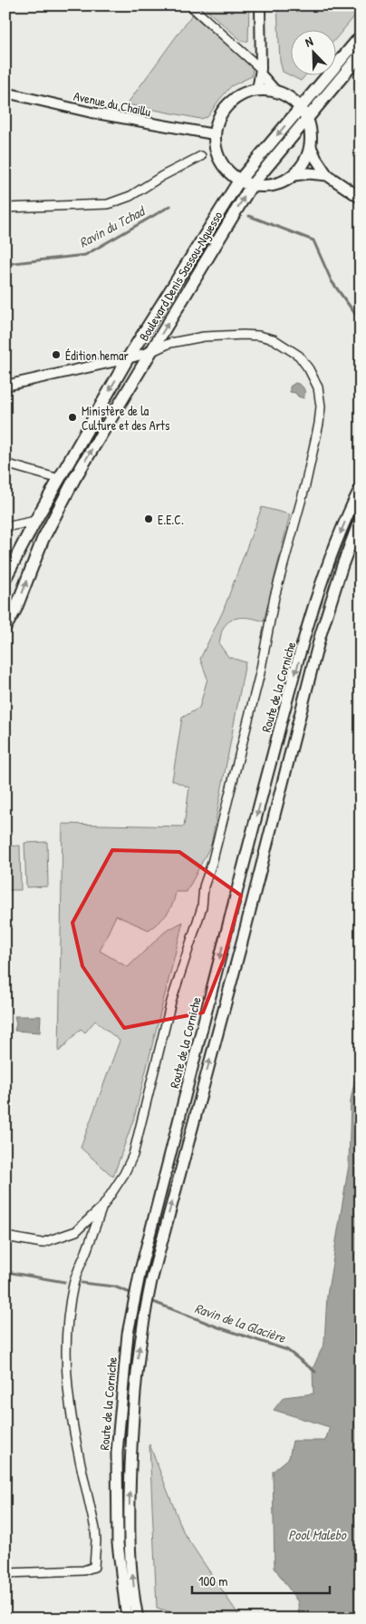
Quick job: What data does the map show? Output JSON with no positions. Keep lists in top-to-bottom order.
{
  "streets": {
    "main road": ["Boulevard Denis Sassou-Nguesso", "Route de la Corniche"],
    "street": ["Avenue du Chaillu"]
  },
  "water": ["Ravin du Tchad", "Ravin de la Glacière", "Pool Malebo"],
  "places": ["Édition hemar", "Ministère de la Culture et des Arts", "E.E.C."],
  "scale_bar": "100 m",
  "north": "top left"
}
